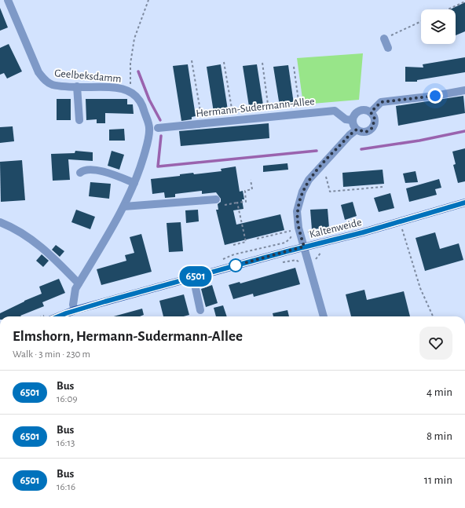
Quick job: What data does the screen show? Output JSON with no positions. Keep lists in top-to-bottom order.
{
  "streets": {
    "main road": ["Kaltenweide"],
    "street": ["Geelbeksdamm", "Hermann-Sudermann-Allee"]
  },
  "crossings": [
    ["Geelbeksdamm", "Kaltenweide"]
  ],
  "lines": ["bus line 6501"],
  "page": {
    "on_map": "6501",
    "heading": ["Elmshorn, Hermann-Sudermann-Allee", "Walk · 3 min · 230 m"],
    "list": [
      {
        "mark": "6501",
        "name": "Bus",
        "note": "16:09",
        "value": "4 min"
      },
      {
        "mark": "6501",
        "name": "Bus",
        "note": "16:13",
        "value": "8 min"
      },
      {
        "mark": "6501",
        "name": "Bus",
        "note": "16:16",
        "value": "11 min"
      }
    ]
  }
}
